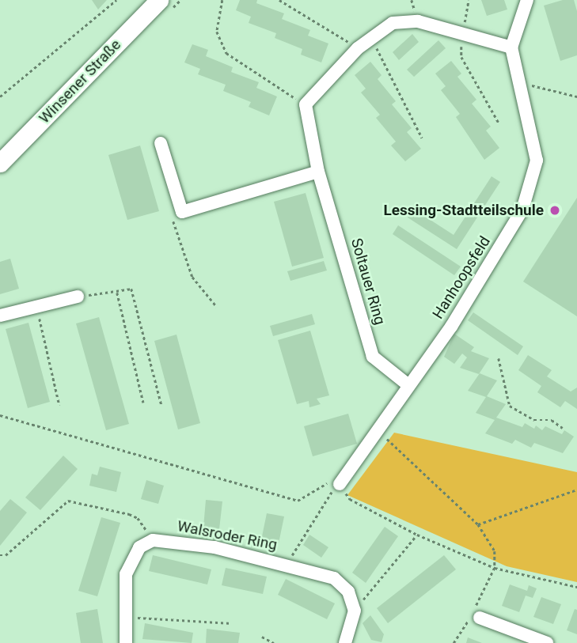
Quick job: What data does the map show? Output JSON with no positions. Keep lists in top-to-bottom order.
{
  "streets": {
    "main road": ["Winsener Straße"],
    "street": ["Hanhoopsfeld", "Soltauer Ring", "Walsroder Ring"]
  },
  "crossings": [
    ["Hanhoopsfeld", "Soltauer Ring"]
  ],
  "places": ["Lessing-Stadtteilschule"]
}
